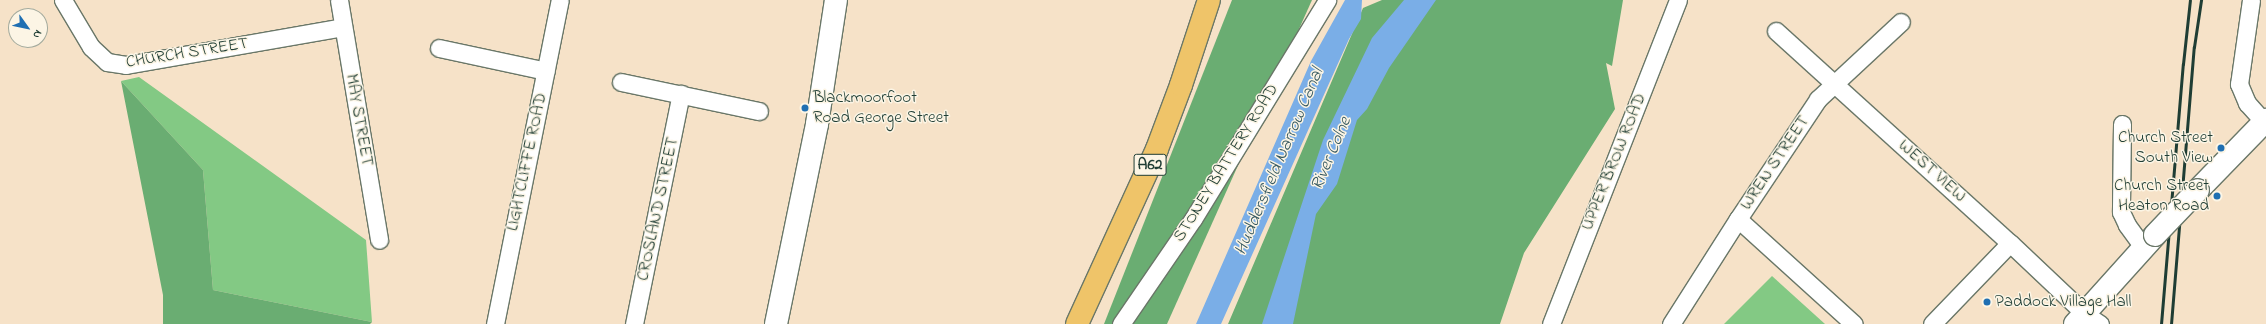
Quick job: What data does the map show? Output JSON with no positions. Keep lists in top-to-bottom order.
{
  "streets": {
    "main road": ["A62"],
    "street": [
      "CHURCH STREET",
      "MAY STREET",
      "LIGHTCLIFFE ROAD",
      "UPPER BROW ROAD",
      "STONEY BATTERY ROAD",
      "WREN STREET",
      "WEST VIEW",
      "CROSLAND STREET"
    ]
  },
  "crossings": [
    ["CHURCH STREET", "MAY STREET"],
    ["WREN STREET", "WEST VIEW"]
  ],
  "water": ["River Colne", "Huddersfield Narrow Canal"],
  "places": [
    "Blackmoorfoot Road George Street",
    "Church Street South View",
    "Church Street Heaton Road",
    "Paddock Village Hall"
  ],
  "north": "bottom right"
}
